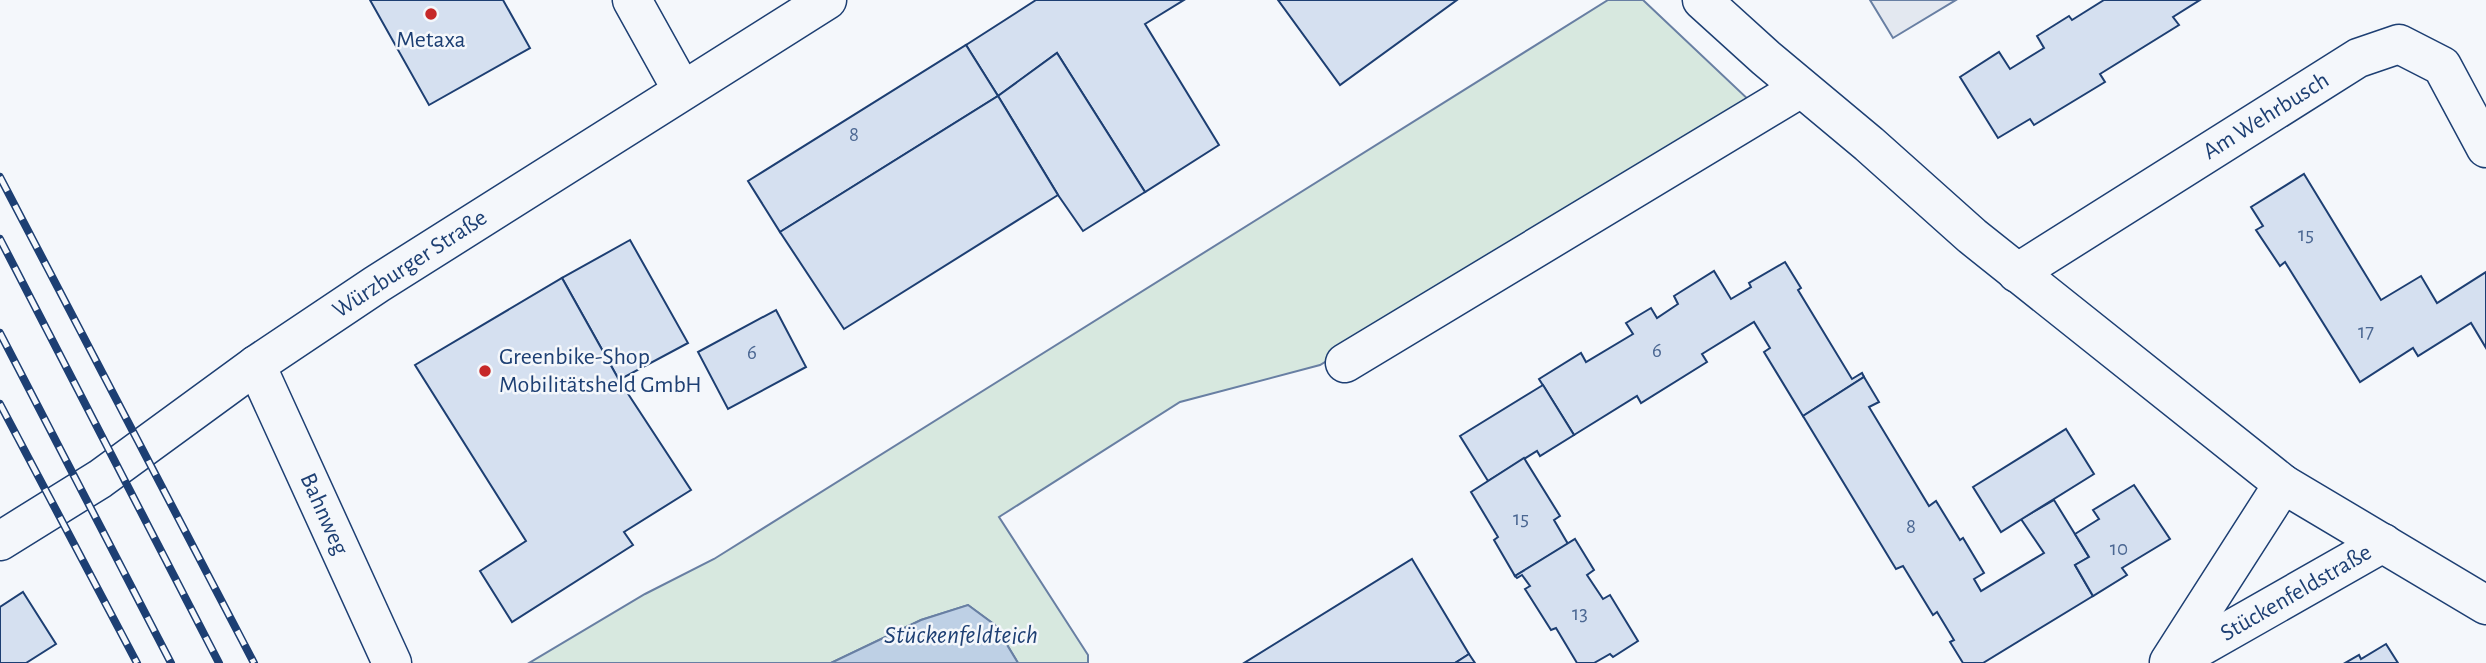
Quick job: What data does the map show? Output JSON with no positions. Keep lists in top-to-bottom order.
{
  "streets": {
    "street": [
      "Am Wehrbusch",
      "Würzburger Straße",
      "Bahnweg",
      "Stückenfeldstraße"
    ]
  },
  "crossings": [
    ["Würzburger Straße", "Bahnweg"]
  ],
  "water": ["Stückenfeldteich"],
  "places": ["Metaxa", "Greenbike-Shop Mobilitätsheld GmbH"],
  "house_numbers": [
    "8",
    "15",
    "17",
    "6",
    "6",
    "15",
    "8",
    "10",
    "13"
  ]
}
